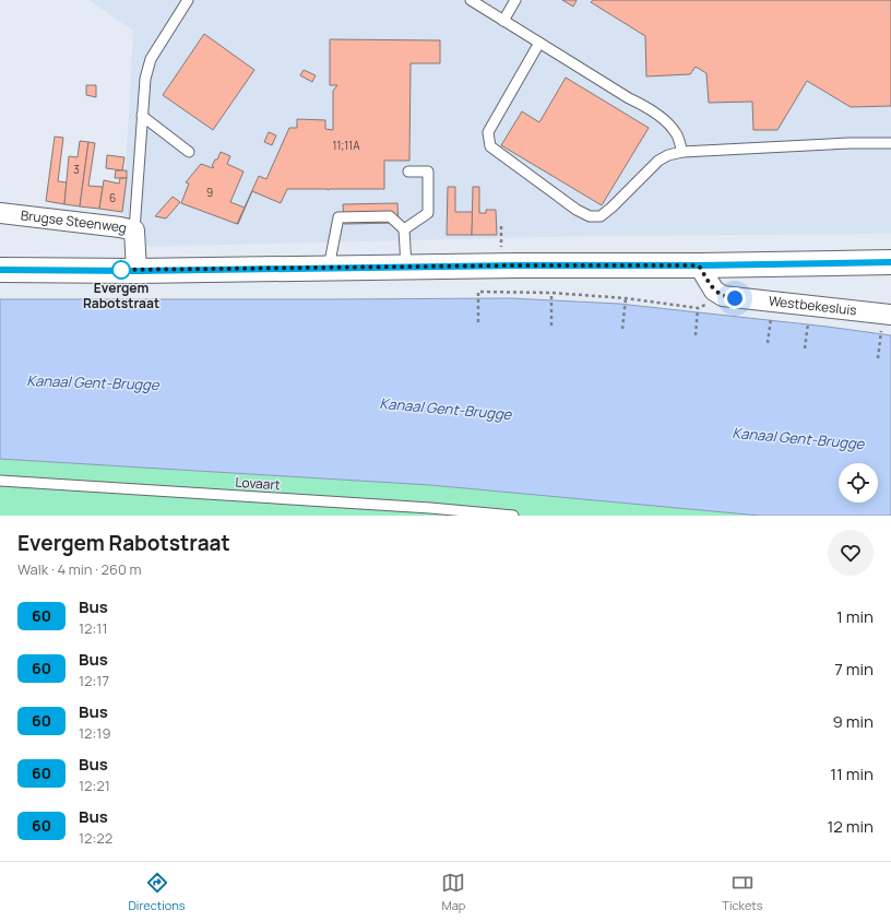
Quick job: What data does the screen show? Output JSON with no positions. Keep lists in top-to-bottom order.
{
  "streets": {
    "street": ["Brugse Steenweg", "Westbekesluis"],
    "lane": ["Lovaart"]
  },
  "water": ["Kanaal Gent-Brugge"],
  "places": ["Evergem Rabotstraat"],
  "lines": ["bus line 60"],
  "house_numbers": [
    "11;11A",
    "3",
    "9",
    "6"
  ],
  "page": {
    "heading": ["Evergem Rabotstraat", "Walk · 4 min · 260 m"],
    "list": [
      {
        "mark": "60",
        "name": "Bus",
        "note": "12:11",
        "value": "1 min"
      },
      {
        "mark": "60",
        "name": "Bus",
        "note": "12:17",
        "value": "7 min"
      },
      {
        "mark": "60",
        "name": "Bus",
        "note": "12:19",
        "value": "9 min"
      },
      {
        "mark": "60",
        "name": "Bus",
        "note": "12:21",
        "value": "11 min"
      },
      {
        "mark": "60",
        "name": "Bus",
        "note": "12:22",
        "value": "12 min"
      }
    ],
    "tabs": ["Directions", "Map", "Tickets"]
  }
}
